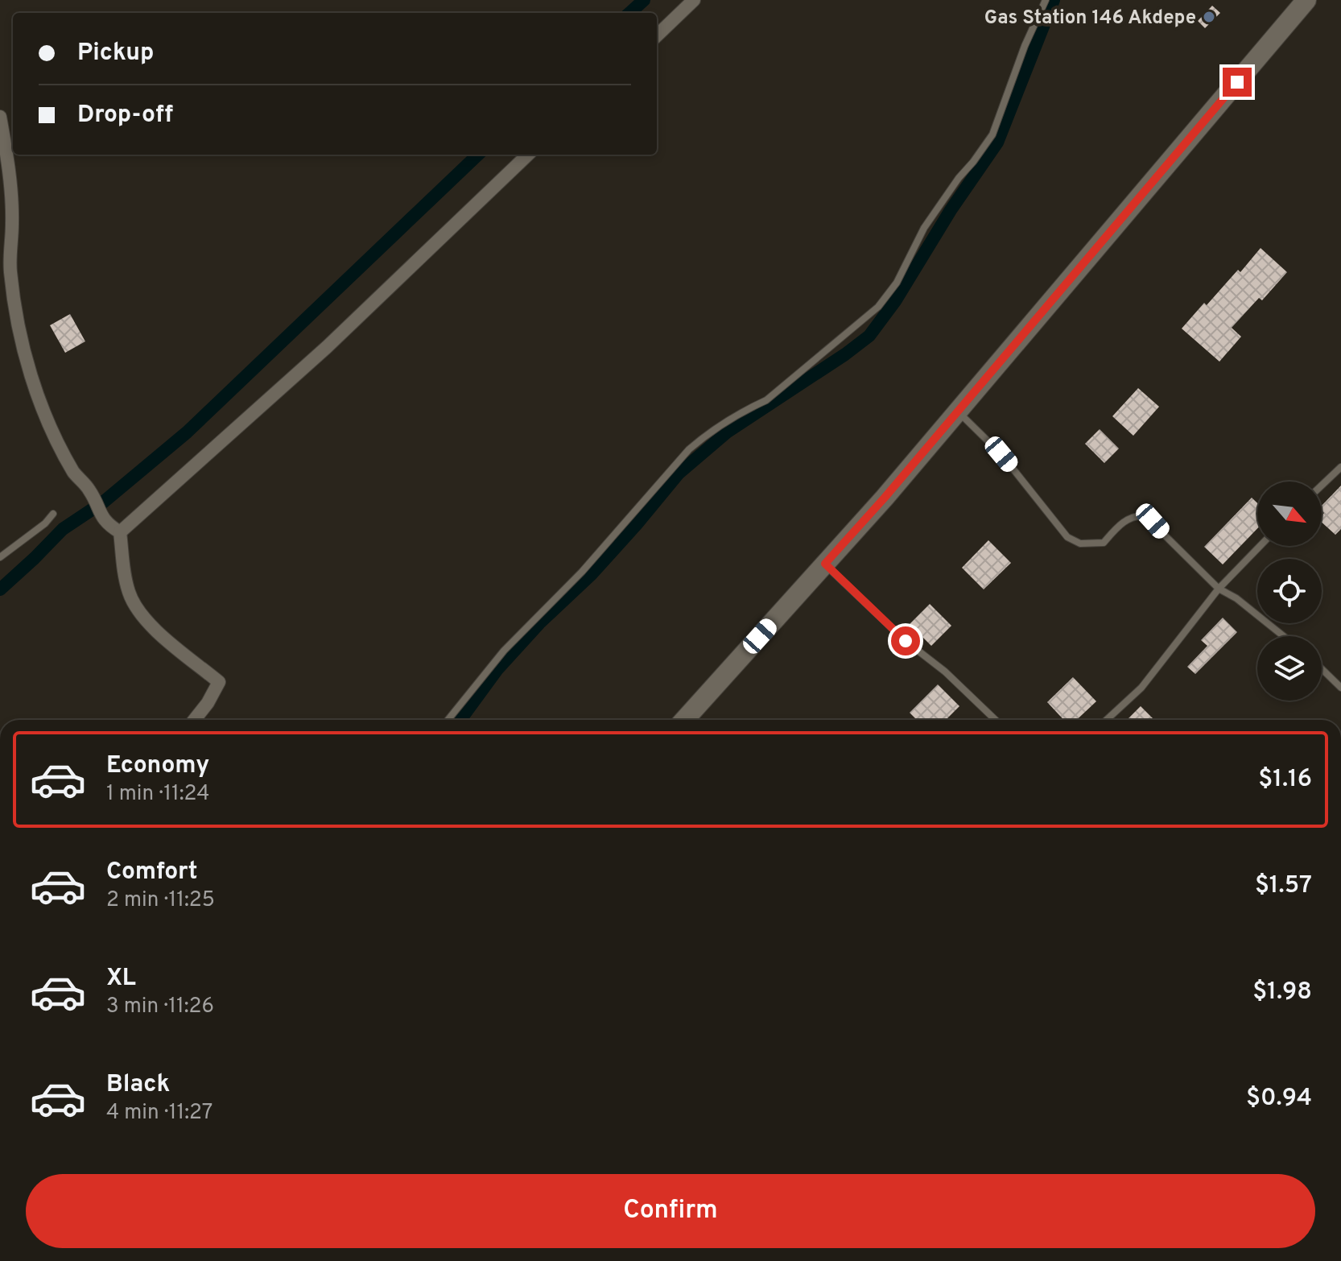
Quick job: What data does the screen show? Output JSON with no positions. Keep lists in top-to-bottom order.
{
  "places": ["Gas Station 146 Akdepe"],
  "north": "bottom right",
  "page": {
    "banner": ["Pickup", "Drop-off"],
    "list": [
      {
        "name": "Economy",
        "note": "1 min · 11:24",
        "value": "$1.16"
      },
      {
        "name": "Comfort",
        "note": "2 min · 11:25",
        "value": "$1.57"
      },
      {
        "name": "XL",
        "note": "3 min · 11:26",
        "value": "$1.98"
      },
      {
        "name": "Black",
        "note": "4 min · 11:27",
        "value": "$0.94"
      }
    ],
    "buttons": "Confirm"
  }
}
